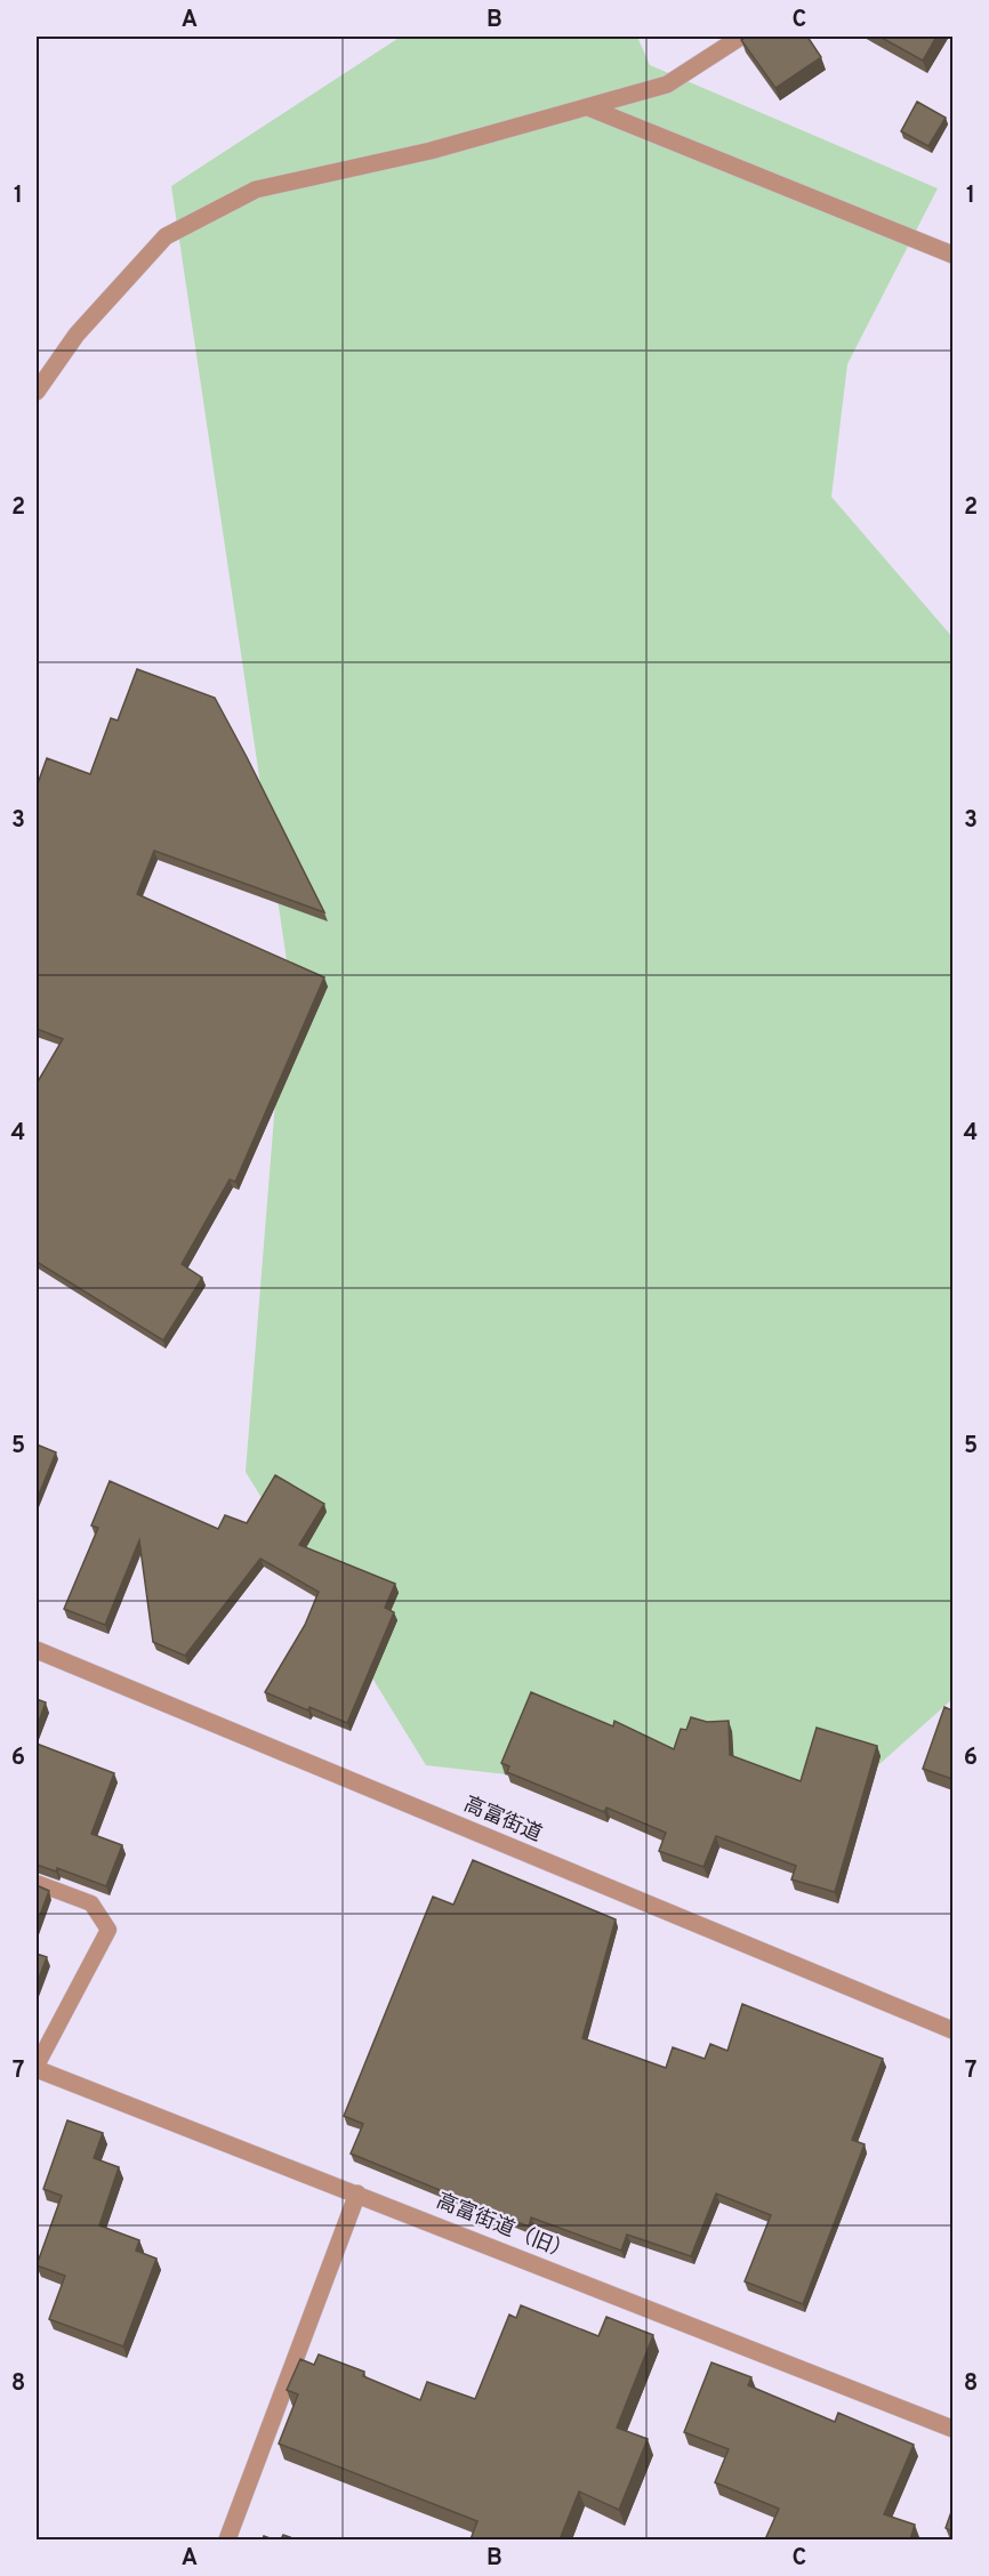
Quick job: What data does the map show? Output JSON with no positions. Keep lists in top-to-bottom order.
{
  "streets": {
    "street": ["高富街道", "高富街道（旧）"]
  },
  "grid": {
    "columns": ["A", "B", "C"],
    "rows": [
      "1",
      "2",
      "3",
      "4",
      "5",
      "6",
      "7",
      "8"
    ]
  }
}
